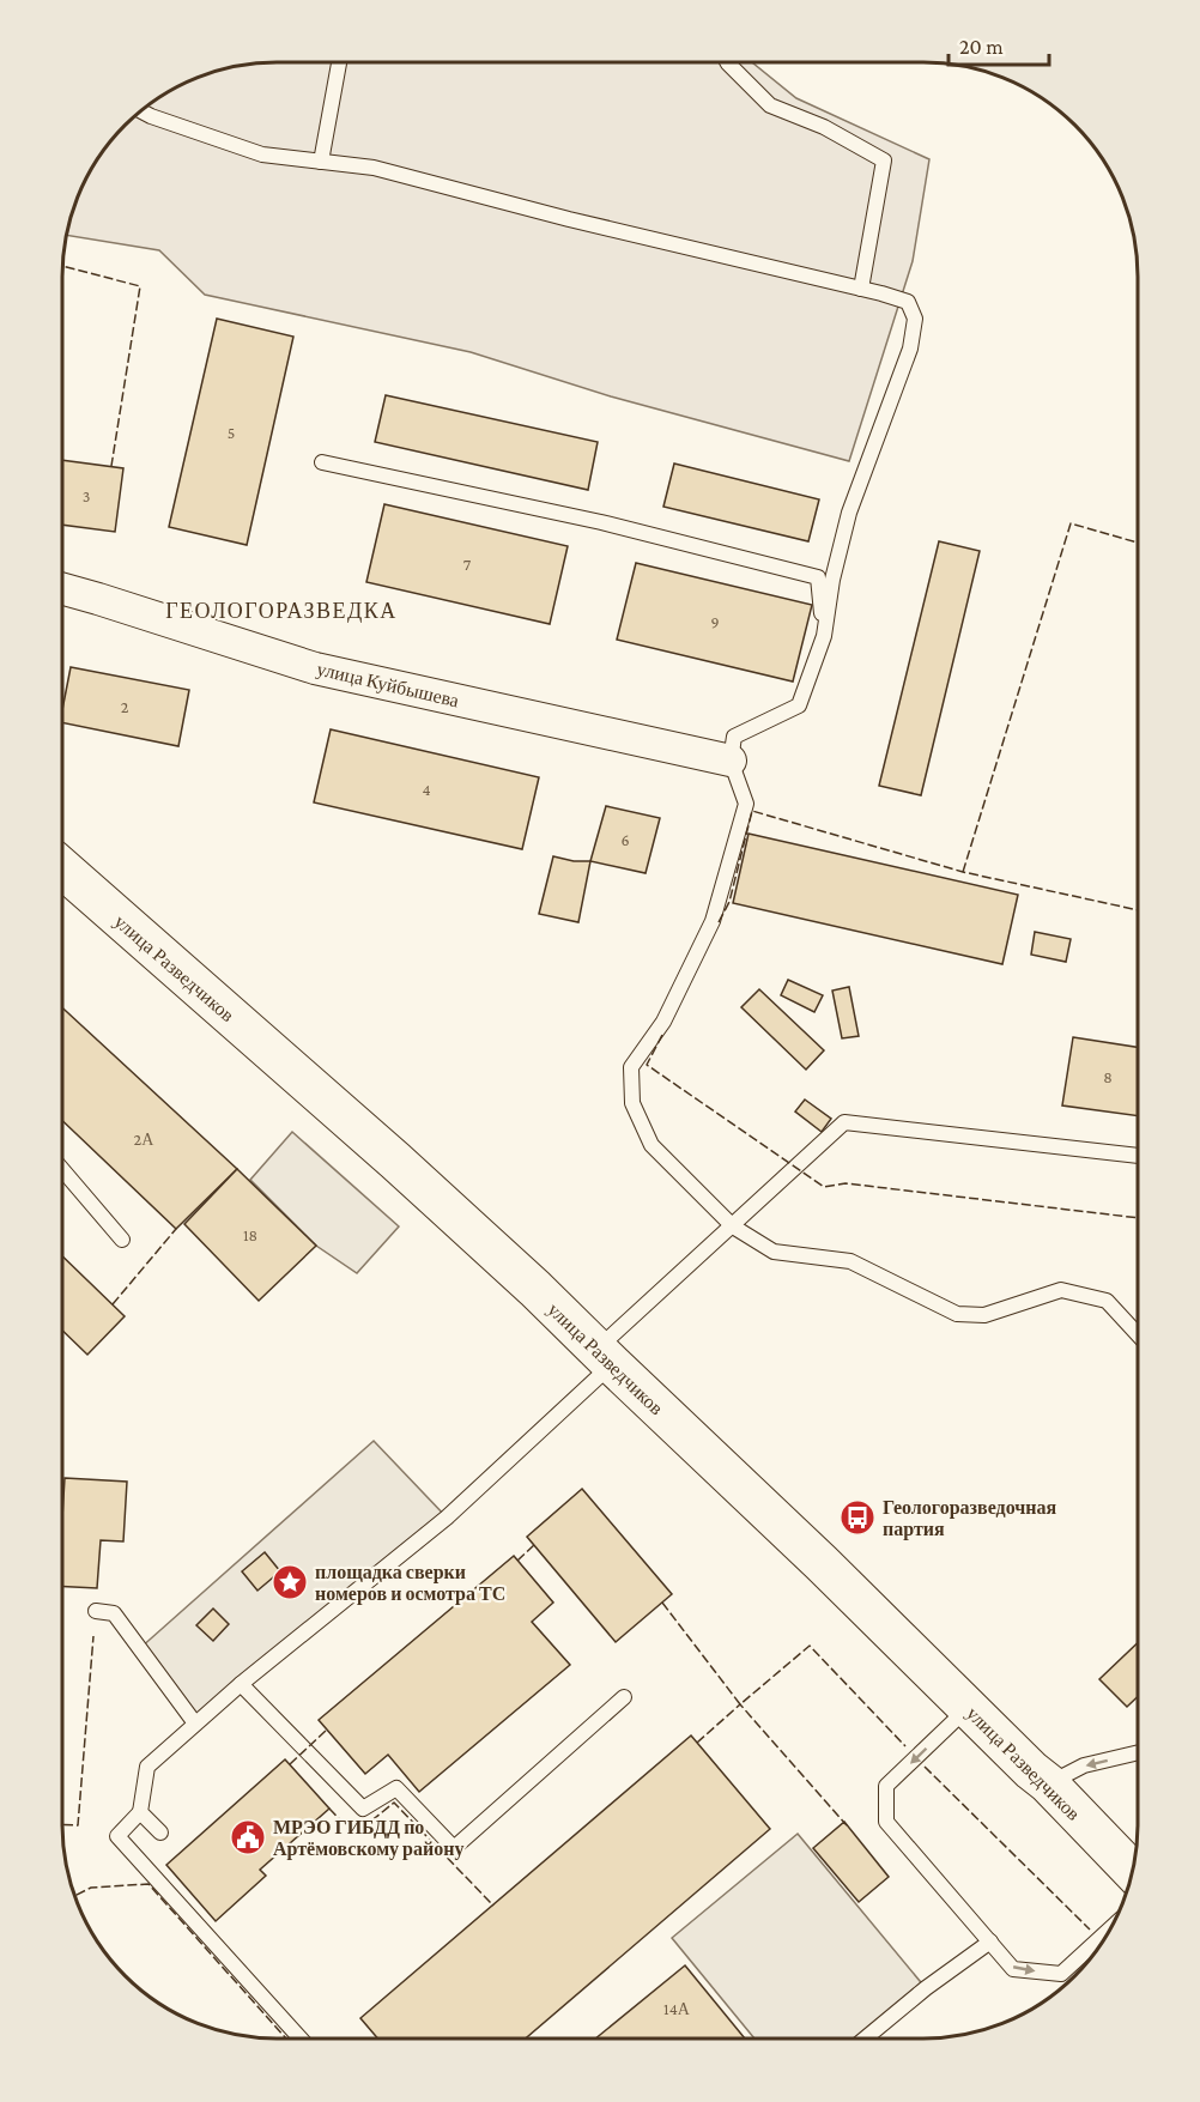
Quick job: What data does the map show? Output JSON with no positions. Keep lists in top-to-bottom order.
{
  "streets": {
    "main road": ["улица Разведчиков"],
    "street": ["улица Куйбышева"]
  },
  "districts": ["ГЕОЛОГОРАЗВЕДКА"],
  "places": {
    "bus stop": ["Геологоразведочная партия"],
    "place": ["площадка сверки номеров и осмотра ТС"],
    "public building": ["МРЭО ГИБДД по Артёмовскому району"]
  },
  "house_numbers": [
    "5",
    "3",
    "7",
    "9",
    "2",
    "4",
    "6",
    "8",
    "2А",
    "18",
    "14А"
  ],
  "scale_bar": "20 m"
}
